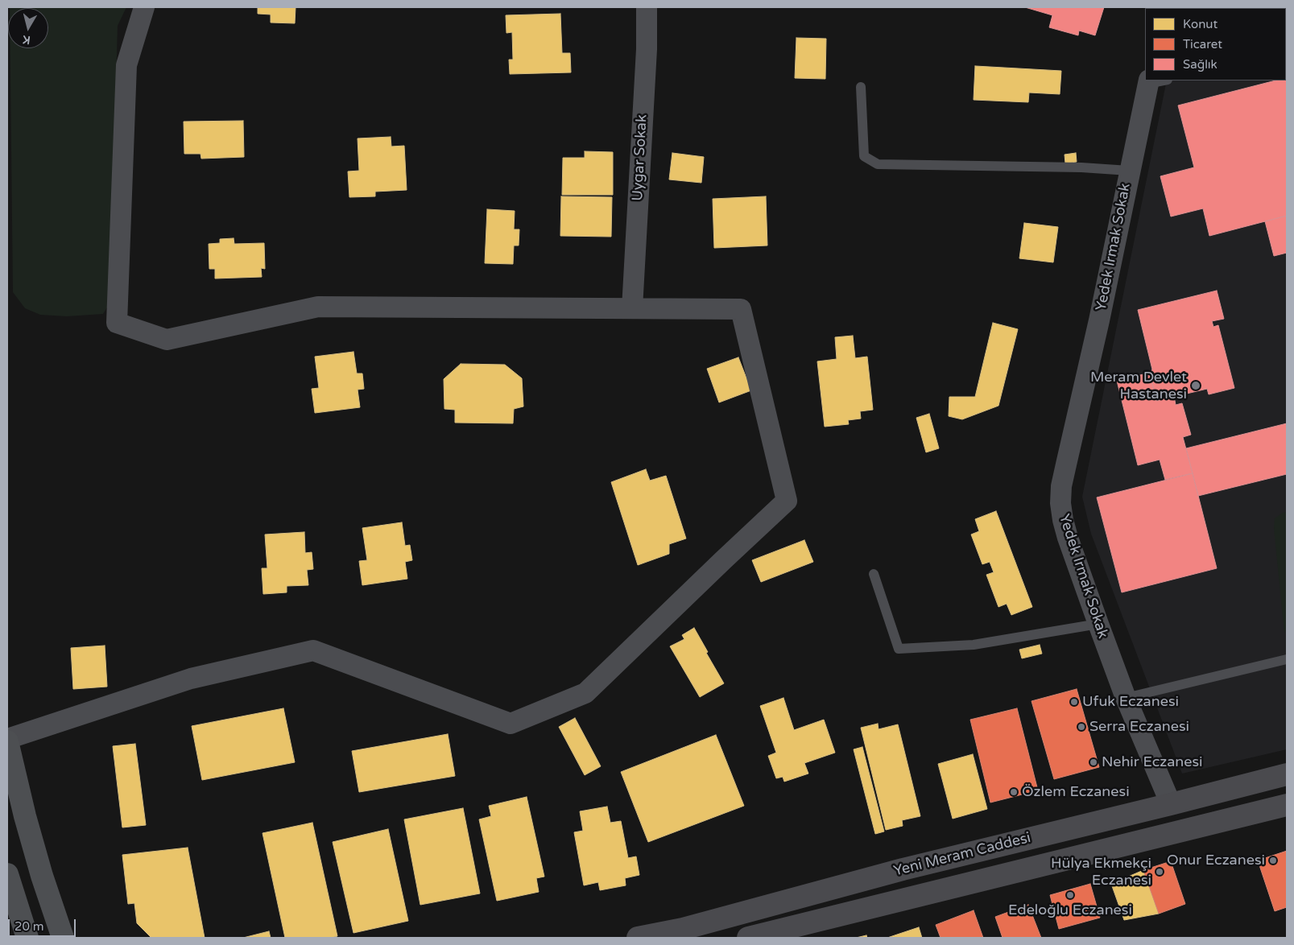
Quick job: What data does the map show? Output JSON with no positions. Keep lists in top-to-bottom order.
{
  "streets": {
    "main road": ["Yeni Meram Caddesi"],
    "street": ["Uygar Sokak", "Yedek Irmak Sokak"]
  },
  "crossings": [
    ["Yedek Irmak Sokak", "Yeni Meram Caddesi"]
  ],
  "places": [
    "Meram Devlet Hastanesi",
    "Ufuk Eczanesi",
    "Serra Eczanesi",
    "Nehir Eczanesi",
    "Özlem Eczanesi",
    "Onur Eczanesi",
    "Hülya Ekmekçi Eczanesi",
    "Edeloğlu Eczanesi"
  ],
  "legend": ["Konut", "Ticaret", "Sağlık"],
  "scale_bar": "20 m",
  "north": "bottom"
}
